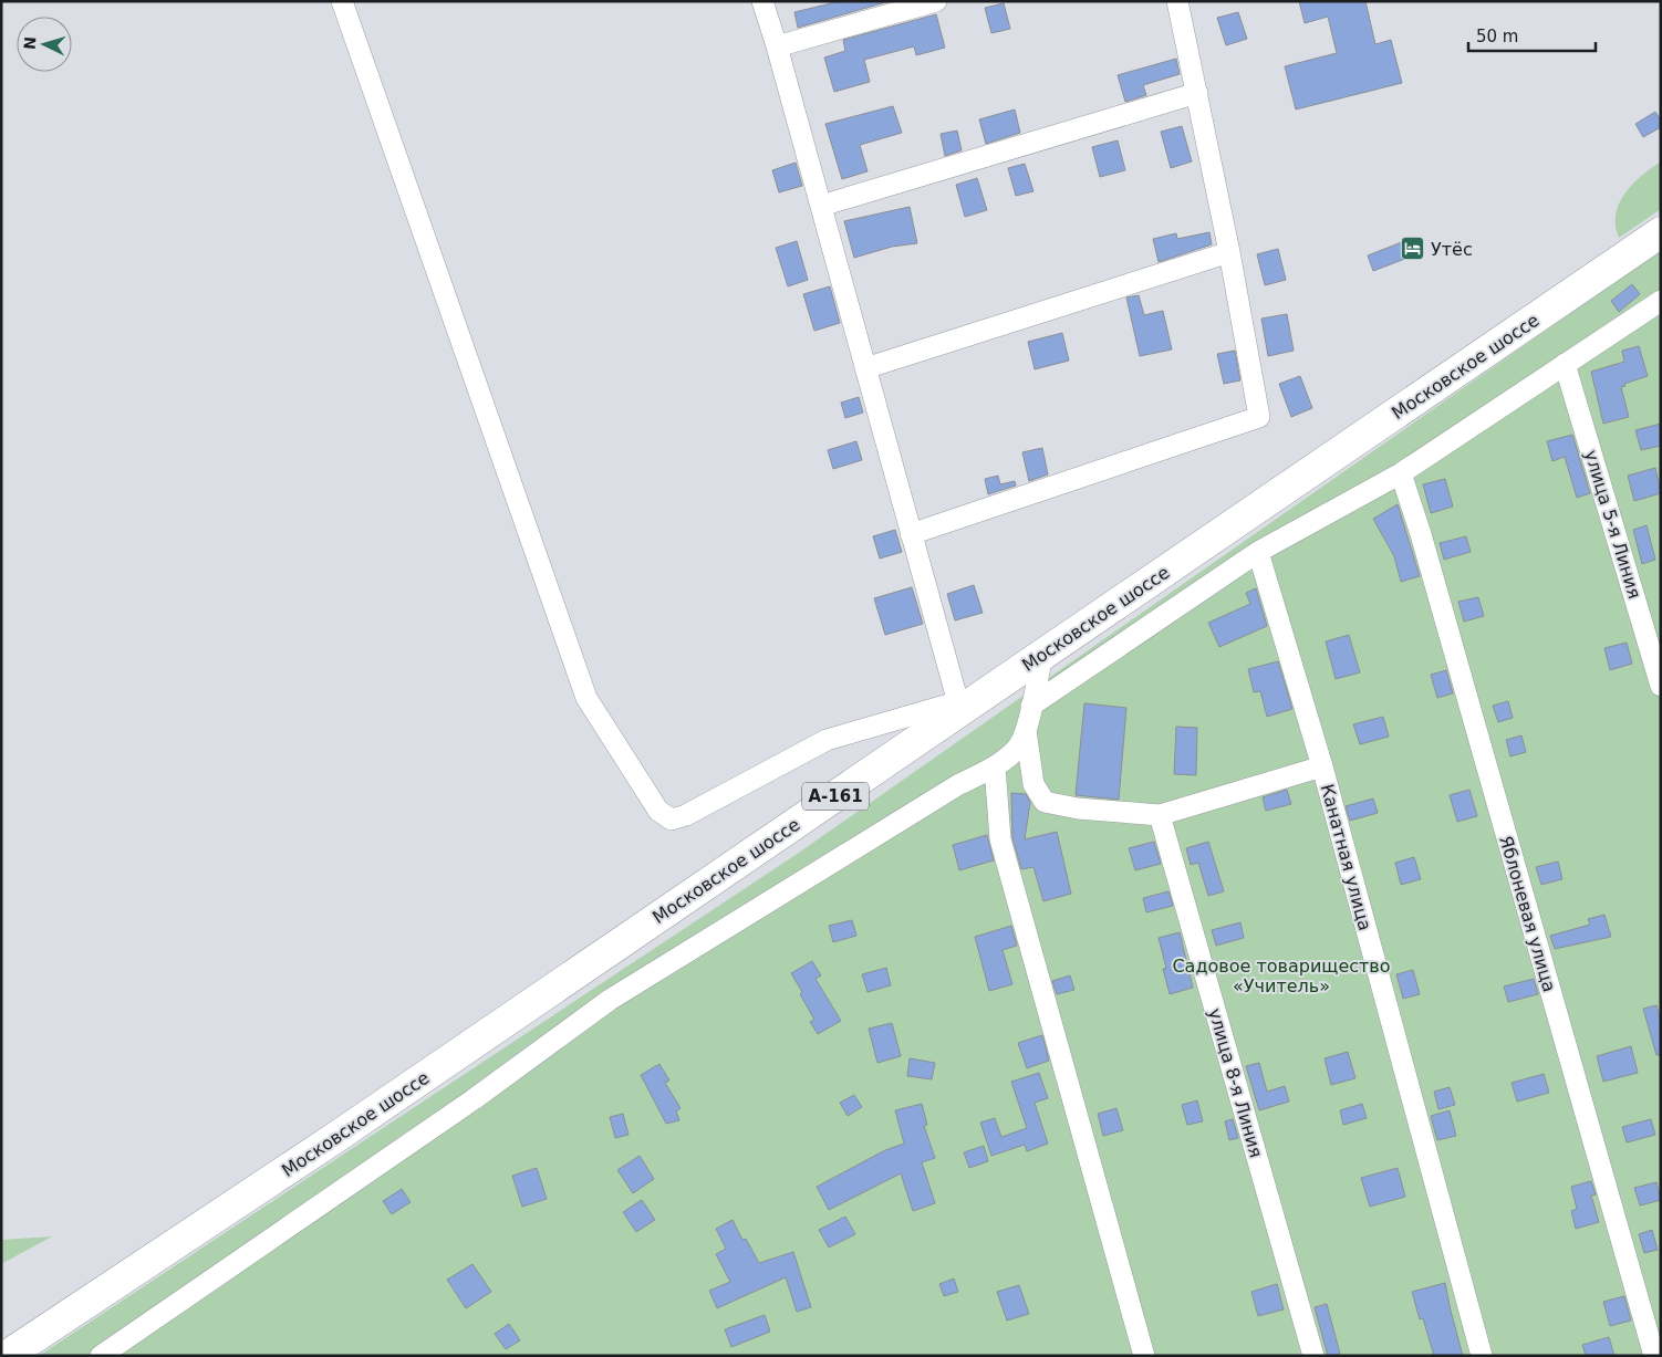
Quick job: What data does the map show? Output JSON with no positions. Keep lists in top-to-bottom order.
{
  "streets": {
    "highway": ["Московское шоссе", "А-161"],
    "street": [
      "улица 5-я Линия",
      "Канатная улица",
      "Яблоневая улица",
      "улица 8-я Линия"
    ]
  },
  "parks": ["Садовое товарищество «Учитель»"],
  "places": {
    "hotel": ["Утёс"]
  },
  "scale_bar": "50 m",
  "north": "left"
}
